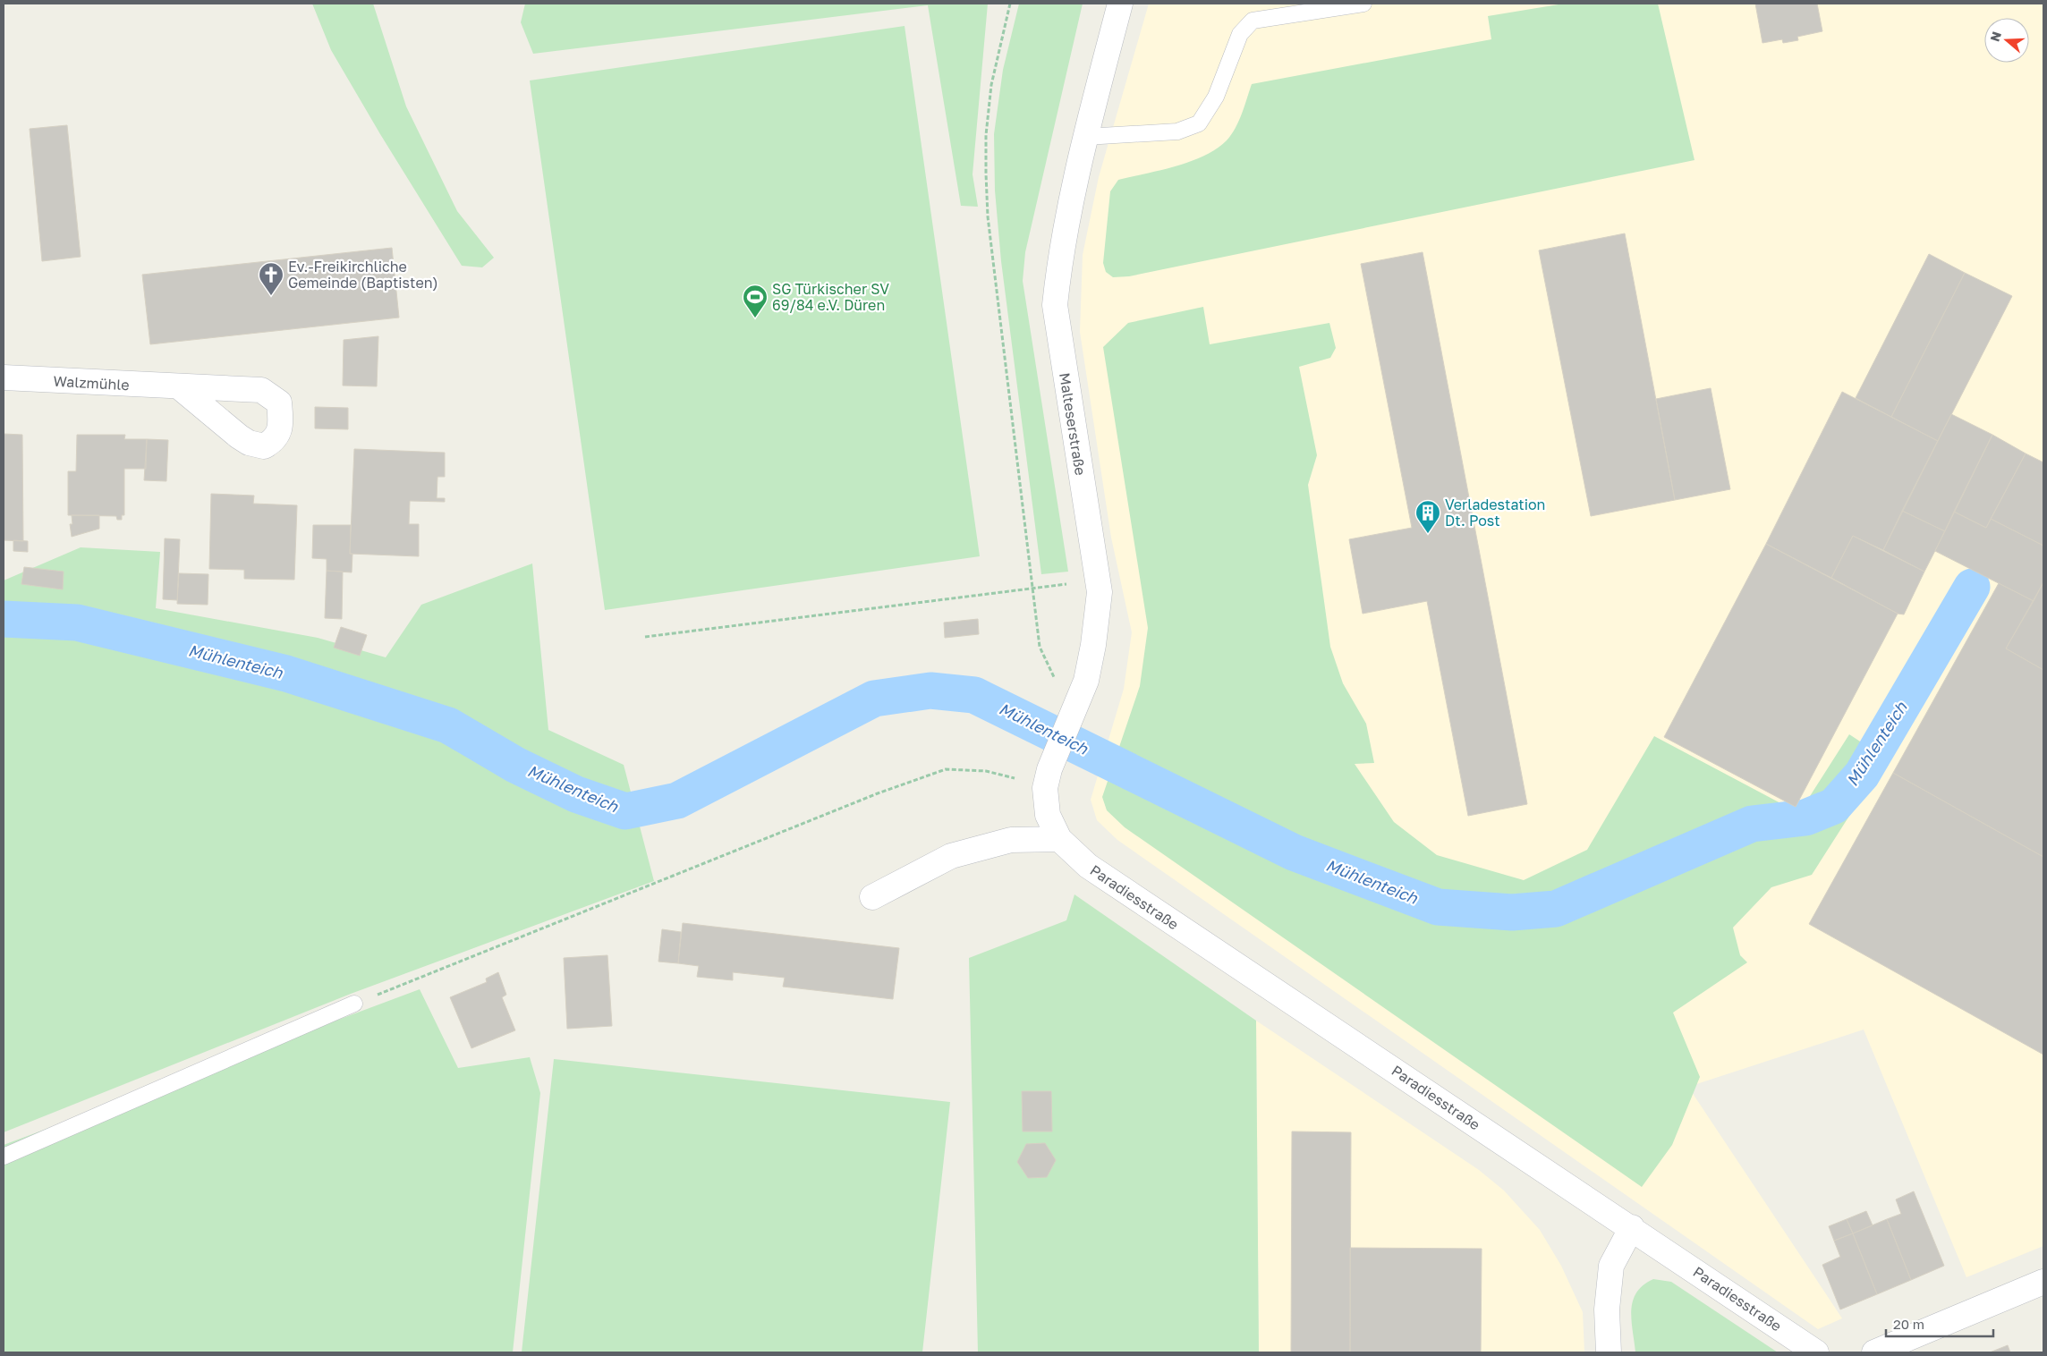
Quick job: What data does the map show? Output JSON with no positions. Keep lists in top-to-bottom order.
{
  "streets": {
    "street": ["Walzmühle", "Malteserstraße", "Paradiesstraße"]
  },
  "crossings": [
    ["Malteserstraße", "Paradiesstraße"]
  ],
  "water": ["Mühlenteich"],
  "places": {
    "church": ["Ev.-Freikirchliche Gemeinde (Baptisten)"],
    "sports": ["SG Türkischer SV 69/84 e.V. Düren"],
    "building": ["Verladestation Dt. Post"]
  },
  "scale_bar": "20 m",
  "north": "left"
}
